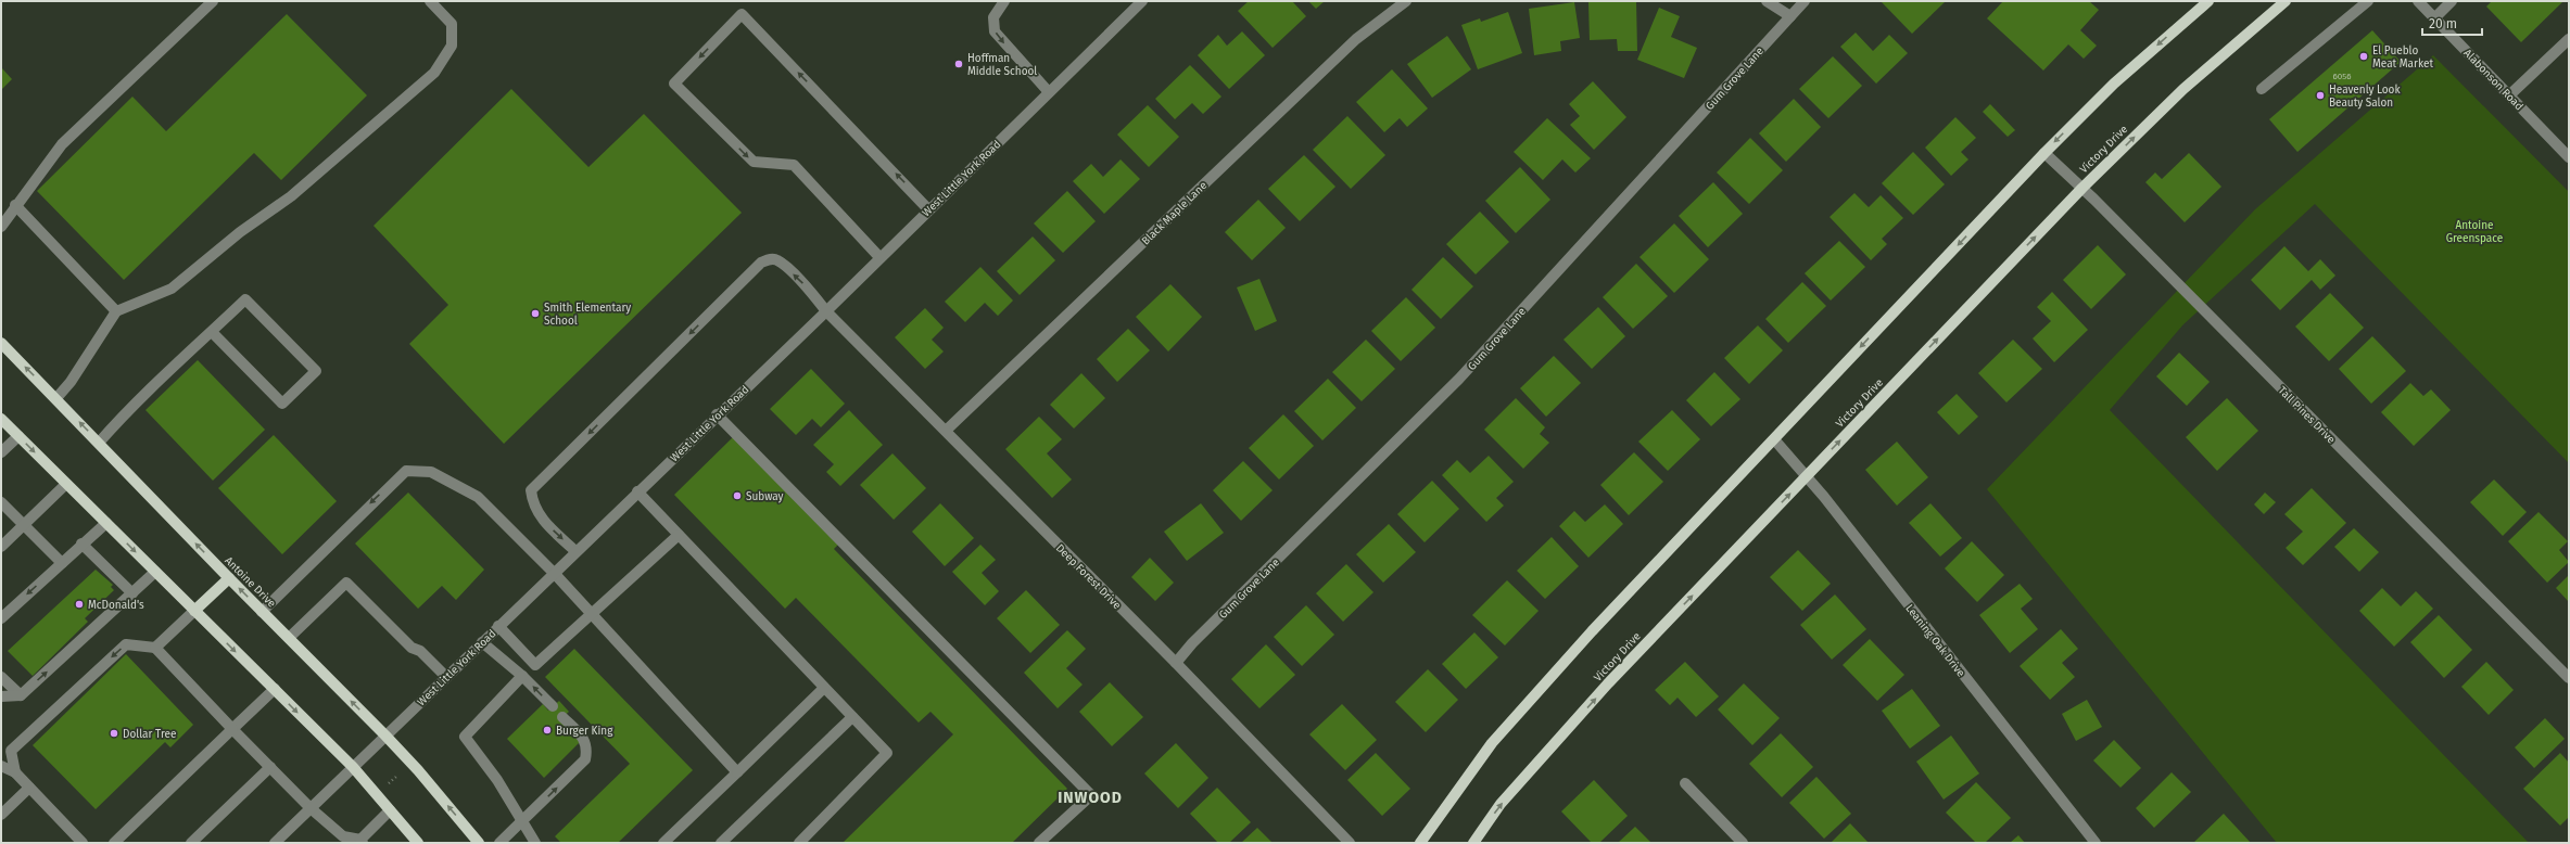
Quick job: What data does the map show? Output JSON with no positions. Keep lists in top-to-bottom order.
{
  "streets": {
    "main road": ["Victory Drive", "Antoine Drive"],
    "street": [
      "Gum Grove Lane",
      "Alabonson Road",
      "West Little York Road",
      "Black Maple Lane",
      "Tall Pines Drive",
      "Deep Forest Drive",
      "Leaning Oak Drive"
    ]
  },
  "crossings": [
    ["Gum Grove Lane", "Deep Forest Drive"],
    ["Victory Drive", "Tall Pines Drive"],
    ["Victory Drive", "Leaning Oak Drive"],
    ["West Little York Road", "Deep Forest Drive"],
    ["West Little York Road", "Antoine Drive"],
    ["Black Maple Lane", "Deep Forest Drive"]
  ],
  "districts": ["INWOOD"],
  "parks": ["Antoine Greenspace"],
  "places": [
    "El Pueblo Meat Market",
    "Hoffman Middle School",
    "Heavenly Look Beauty Salon",
    "Smith Elementary School",
    "Subway",
    "McDonald's",
    "Burger King",
    "Dollar Tree"
  ],
  "house_numbers": ["6056"],
  "scale_bar": "20 m"
}
